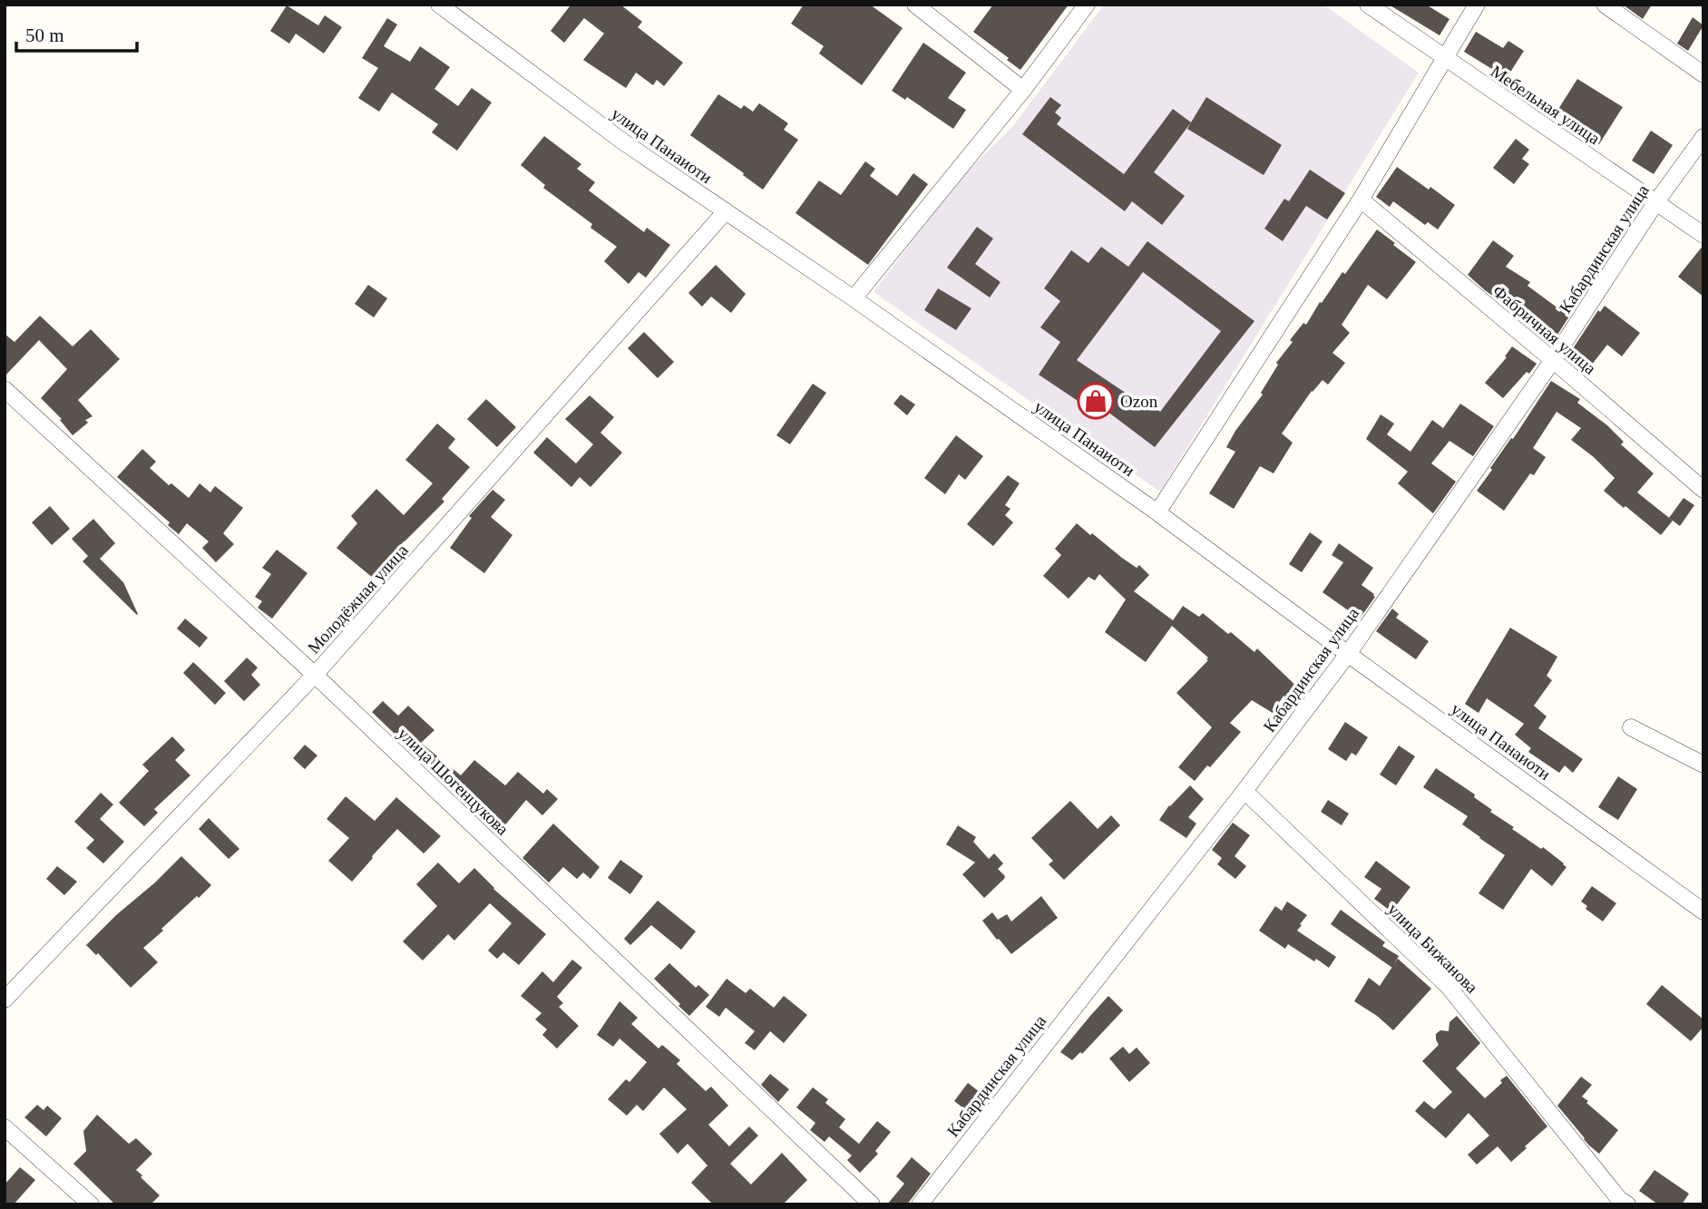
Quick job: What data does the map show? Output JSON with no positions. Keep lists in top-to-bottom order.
{
  "streets": {
    "street": [
      "Мебельная улица",
      "улица Панаиоти",
      "Кабардинская улица",
      "Фабричная улица",
      "Молодёжная улица",
      "улица Шогенцукова",
      "улица Бижанова"
    ]
  },
  "crossings": [
    ["Мебельная улица", "Кабардинская улица"],
    ["улица Панаиоти", "Кабардинская улица"],
    ["улица Панаиоти", "Молодёжная улица"],
    ["Кабардинская улица", "Фабричная улица"],
    ["Кабардинская улица", "улица Бижанова"],
    ["Молодёжная улица", "улица Шогенцукова"]
  ],
  "places": {
    "shop": ["Ozon"]
  },
  "scale_bar": "50 m"
}
